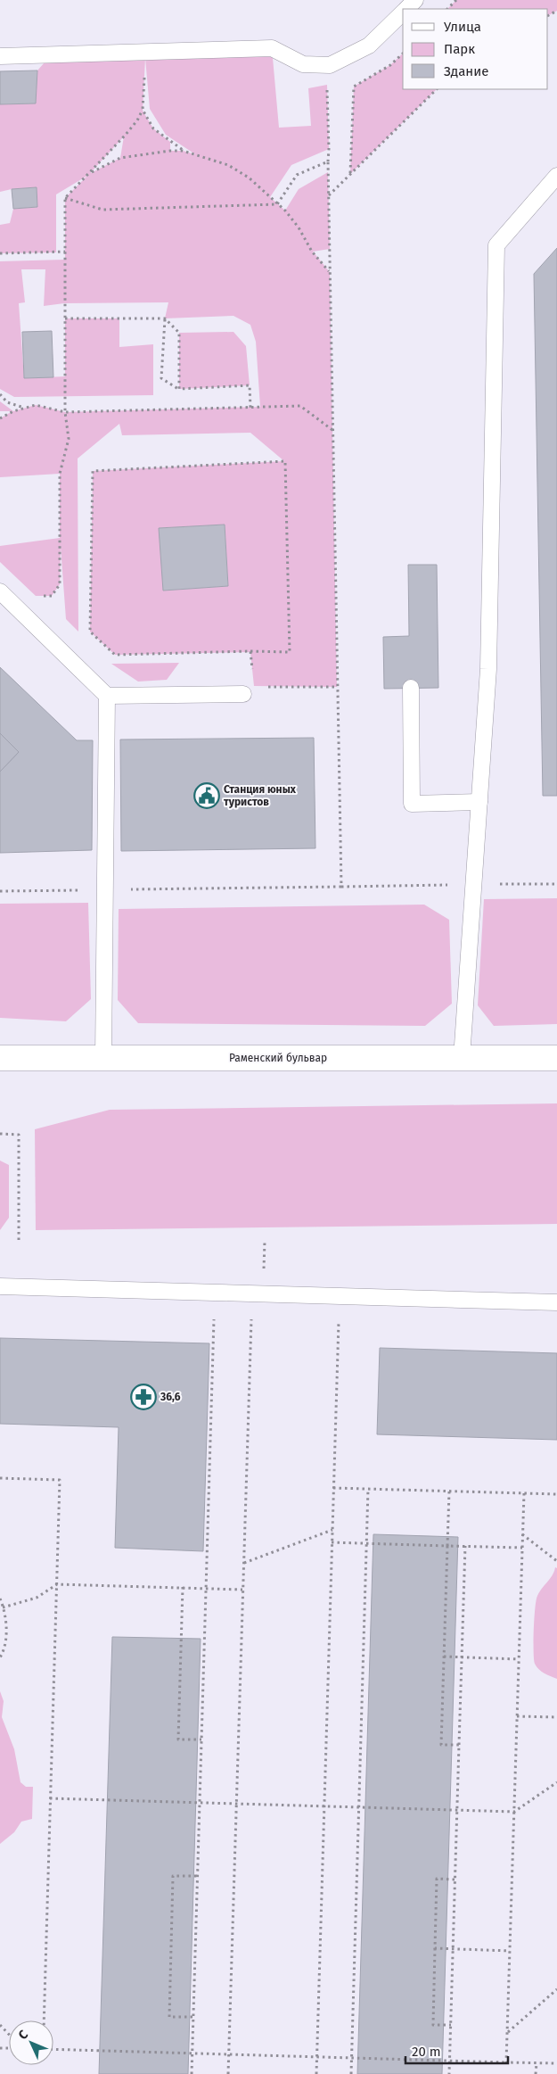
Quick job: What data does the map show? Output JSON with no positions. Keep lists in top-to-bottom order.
{
  "streets": {
    "street": ["Раменский бульвар"]
  },
  "places": {
    "public building": ["Станция юных туристов"],
    "pharmacy": ["36,6"]
  },
  "legend": ["Улица", "Парк", "Здание"],
  "scale_bar": "20 m",
  "north": "top left"
}
